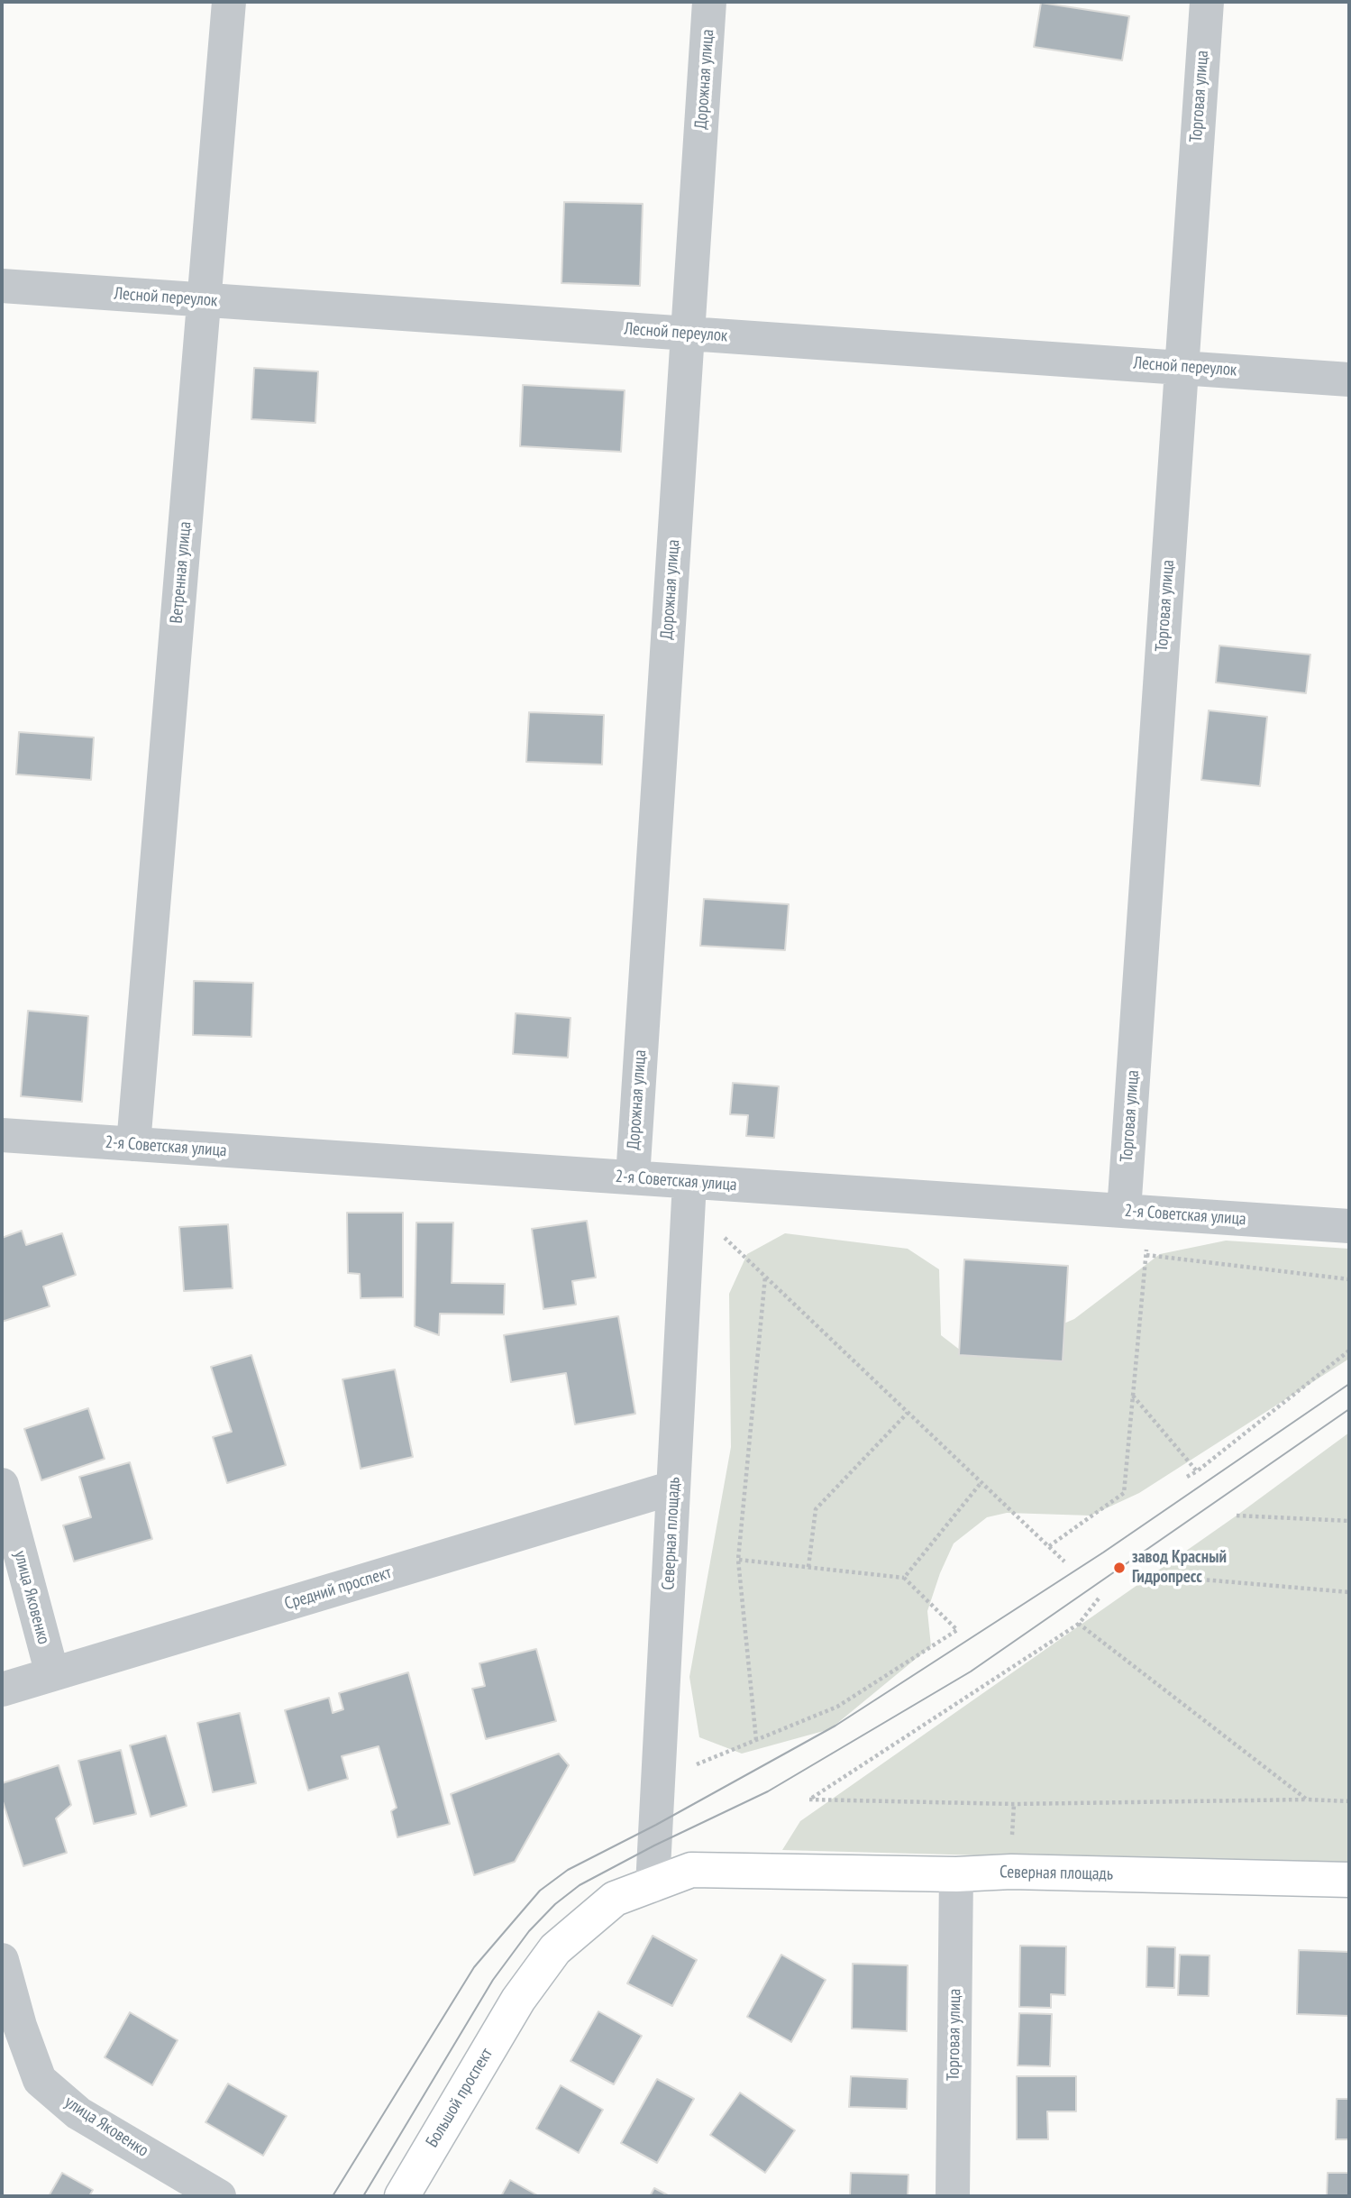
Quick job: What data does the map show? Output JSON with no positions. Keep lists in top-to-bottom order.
{
  "streets": {
    "main road": ["Северная площадь", "Большой проспект"],
    "street": [
      "Дорожная улица",
      "Торговая улица",
      "Лесной переулок",
      "Ветренная улица",
      "2-я Советская улица",
      "Средний проспект",
      "улица Яковенко"
    ]
  },
  "crossings": [
    ["Дорожная улица", "Лесной переулок"],
    ["Дорожная улица", "2-я Советская улица"],
    ["Торговая улица", "Лесной переулок"],
    ["Торговая улица", "2-я Советская улица"],
    ["Торговая улица", "Северная площадь"],
    ["Лесной переулок", "Ветренная улица"],
    ["Ветренная улица", "2-я Советская улица"],
    ["2-я Советская улица", "Северная площадь"],
    ["Северная площадь", "Средний проспект"],
    ["Северная площадь", "Большой проспект"],
    ["Средний проспект", "улица Яковенко"]
  ],
  "places": ["завод Красный Гидропресс"]
}
